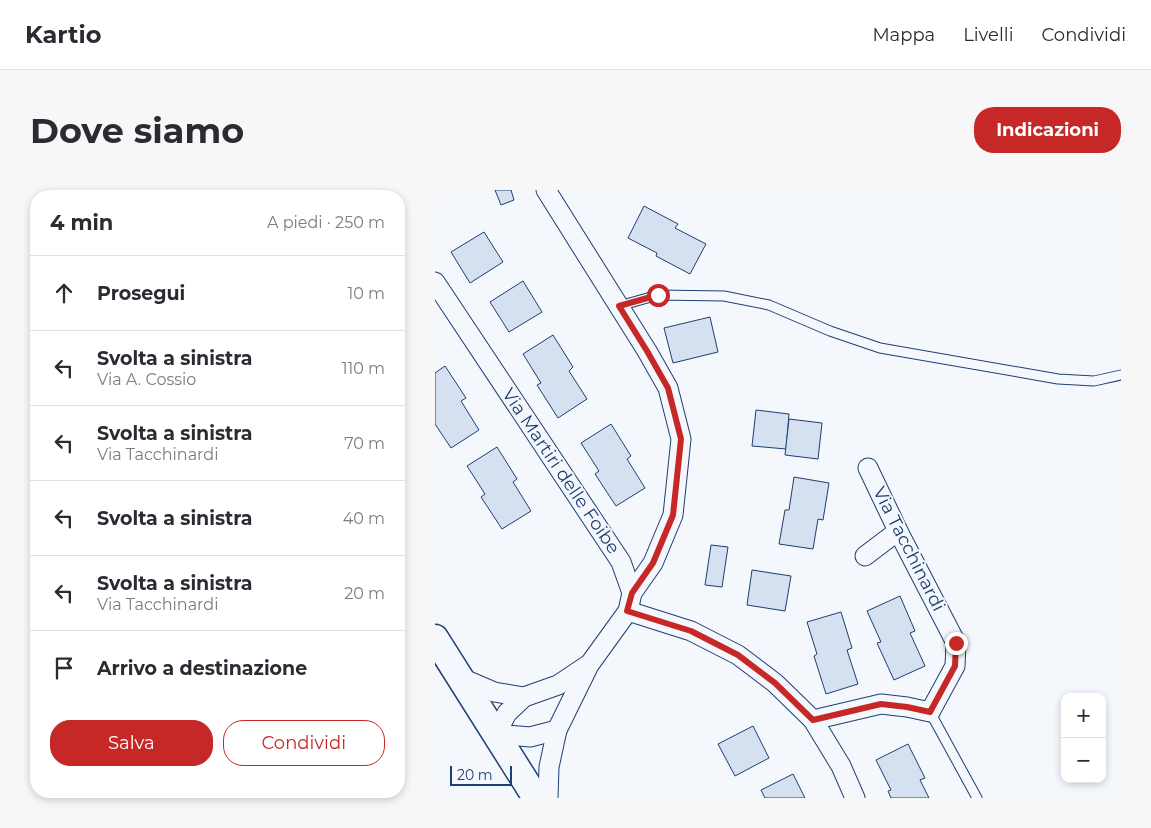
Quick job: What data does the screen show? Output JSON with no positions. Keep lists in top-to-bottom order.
{
  "streets": {
    "street": ["Via Martiri delle Foibe", "Via Tacchinardi"]
  },
  "scale_bar": "20 m",
  "page": {
    "header": "Kartio",
    "nav": ["Mappa", "Livelli", "Condividi"],
    "buttons": [
      "Indicazioni",
      ["Salva", "Condividi"]
    ],
    "title": "Dove siamo",
    "heading": ["4 min", "A piedi · 250 m"],
    "list": [
      ["Prosegui", "10 m"],
      ["Svolta a sinistra", "Via A. Cossio", "110 m"],
      ["Svolta a sinistra", "Via Tacchinardi", "70 m"],
      ["Svolta a sinistra", "40 m"],
      ["Svolta a sinistra", "Via Tacchinardi", "20 m"],
      "Arrivo a destinazione"
    ],
    "map_buttons": ["+", "−"],
    "scale": "20 m"
  }
}
